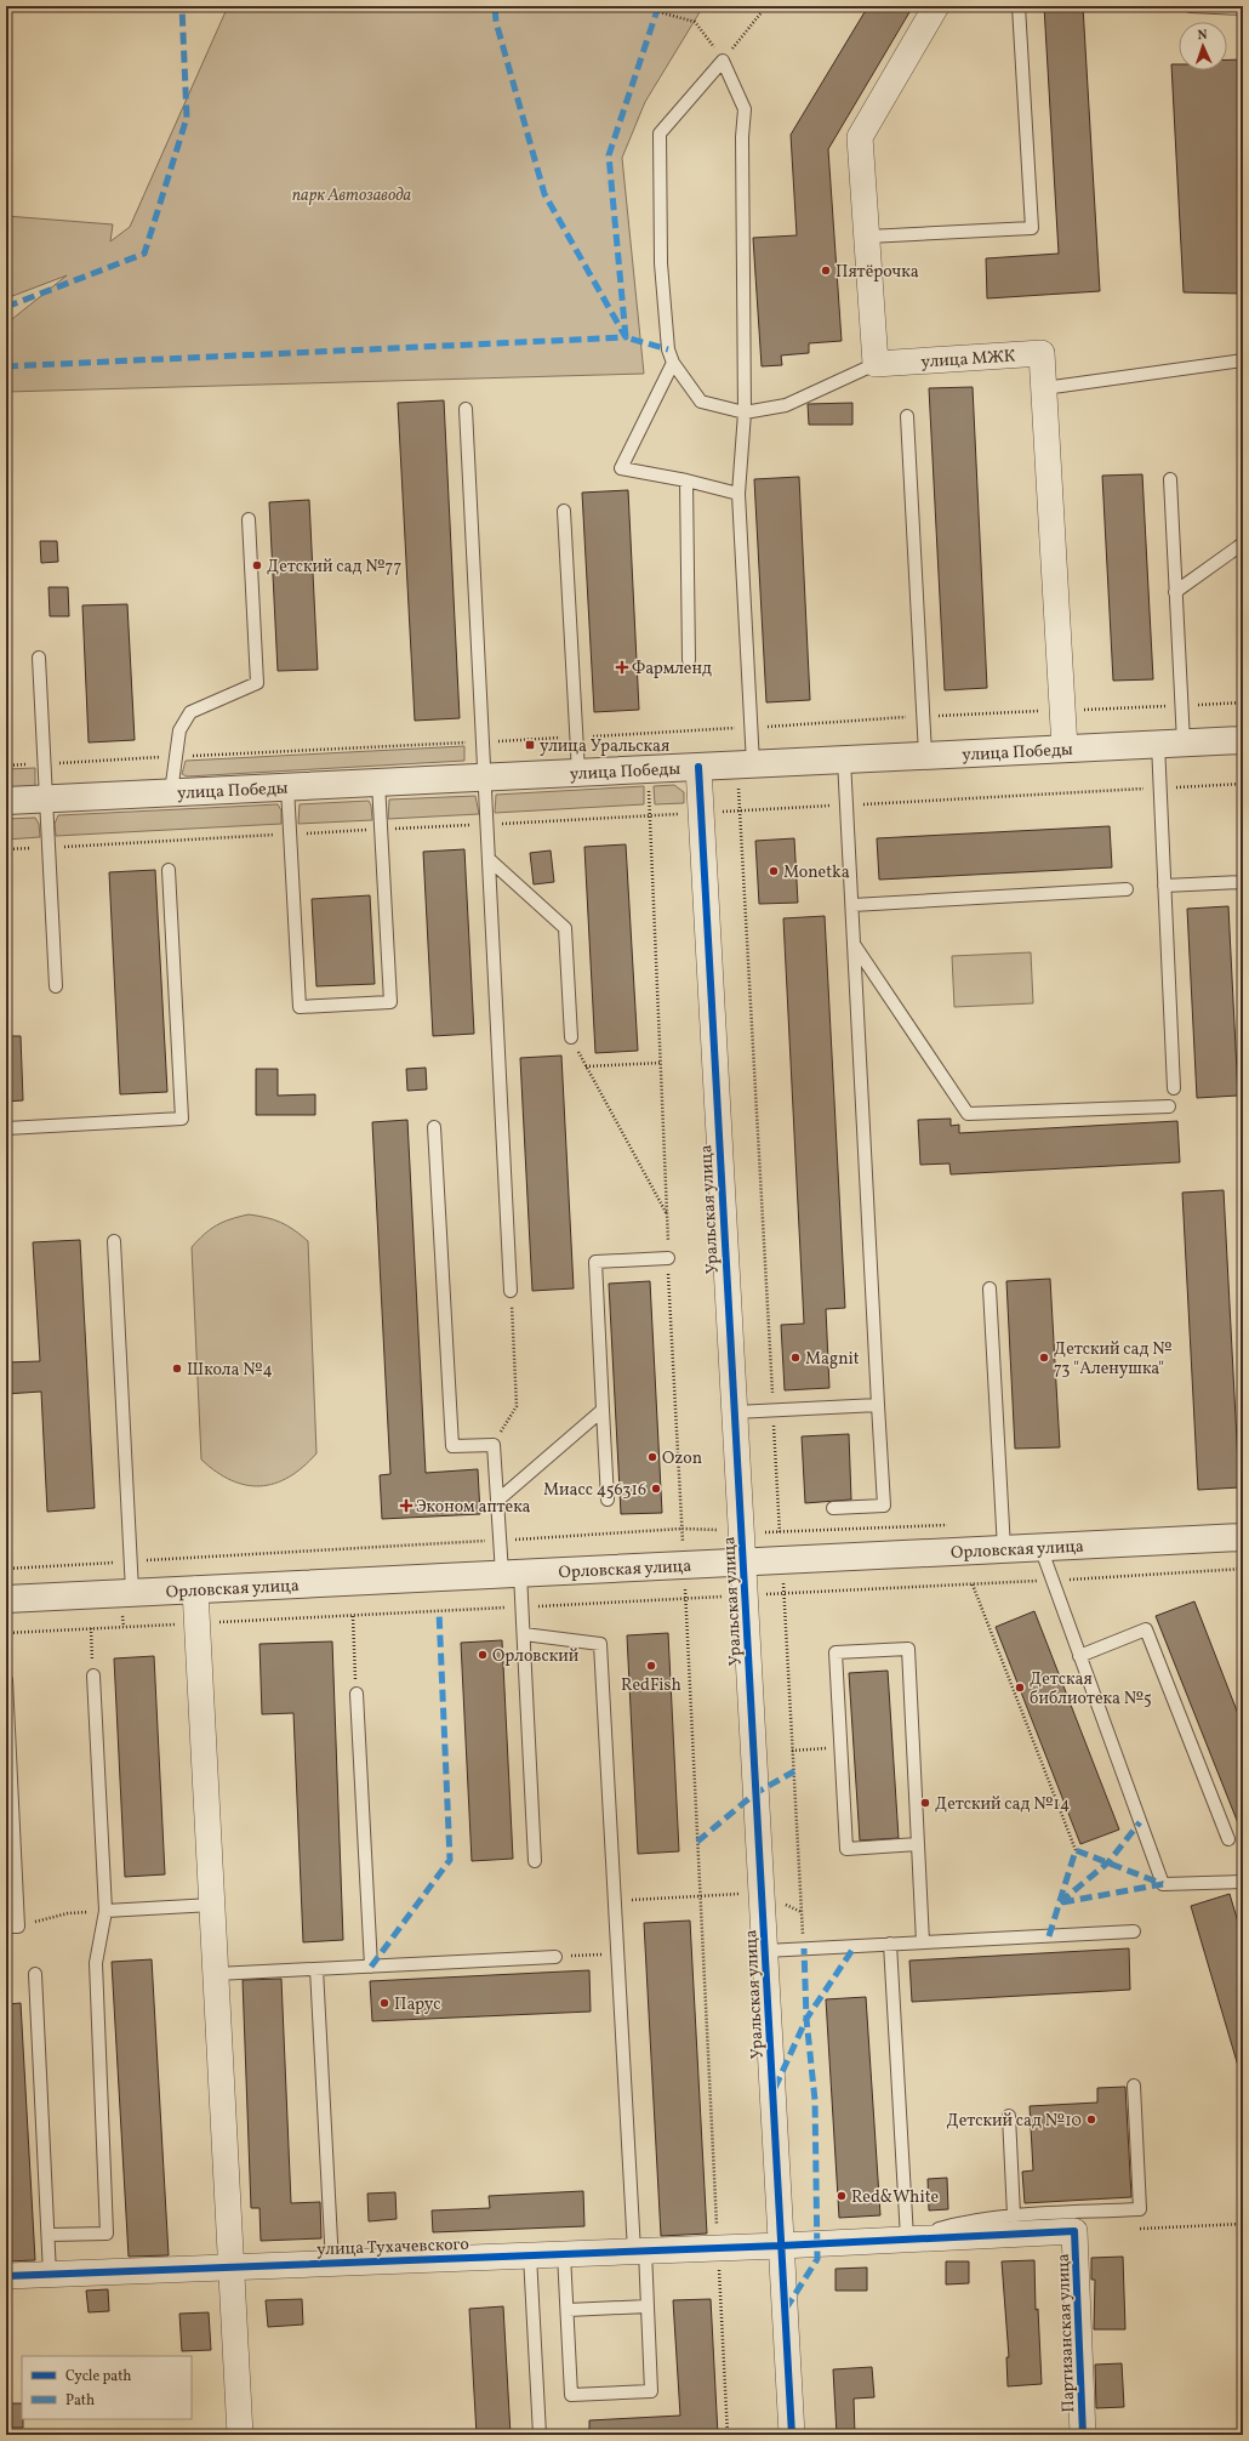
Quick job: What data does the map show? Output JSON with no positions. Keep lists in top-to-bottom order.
{
  "streets": {
    "street": [
      "улица МЖК",
      "улица Победы",
      "Уральская улица",
      "Орловская улица",
      "улица Тухачевского",
      "Партизанская улица"
    ]
  },
  "crossings": [
    ["улица МЖК", "улица Победы"],
    ["улица Победы", "Уральская улица"],
    ["Уральская улица", "Орловская улица"],
    ["Уральская улица", "улица Тухачевского"],
    ["улица Тухачевского", "Партизанская улица"]
  ],
  "parks": ["парк Автозавода"],
  "places": {
    "other": [
      "Пятёрочка",
      "Детский сад №77",
      "Monetka",
      "Magnit",
      "Детский сад № 73 \"Аленушка\"",
      "Школа №4",
      "Ozon",
      "Миасс 456316",
      "Орловский",
      "RedFish",
      "Детская библиотека №5",
      "Детский сад №14",
      "Парус",
      "Детский сад №10",
      "Red&White"
    ],
    "health": ["Фармленд", "Эконом аптека"],
    "transit": ["улица Уральская"]
  },
  "legend": ["Cycle path", "Path"],
  "north": "top"
}
